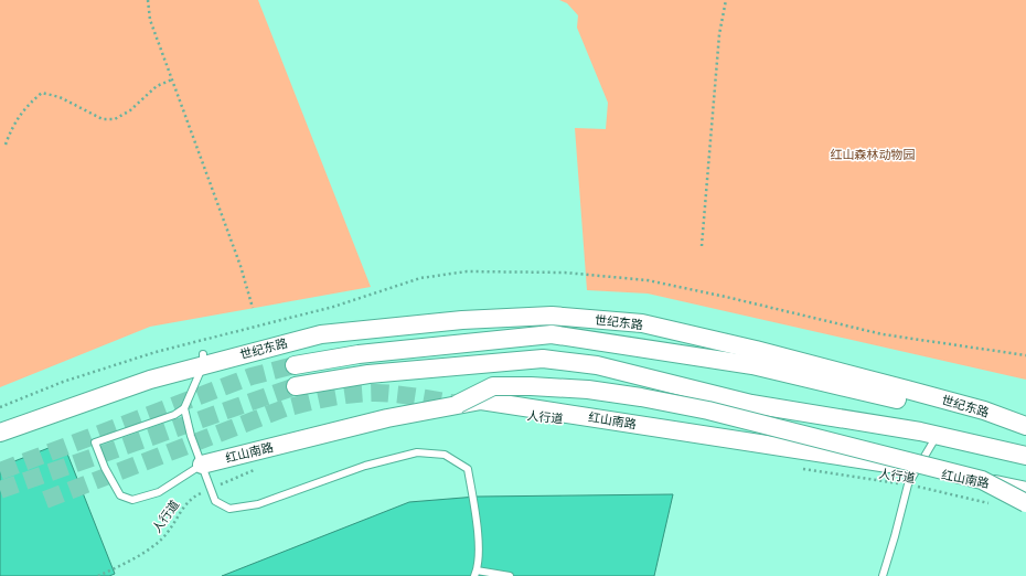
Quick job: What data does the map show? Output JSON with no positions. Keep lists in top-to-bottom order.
{
  "streets": {
    "main road": ["世纪东路", "红山南路"],
    "path": ["人行道"]
  },
  "parks": ["红山森林动物园"]
}
